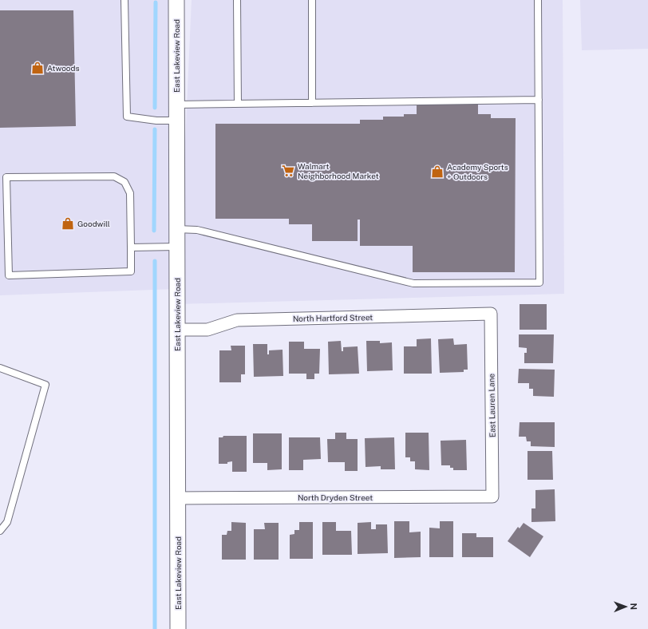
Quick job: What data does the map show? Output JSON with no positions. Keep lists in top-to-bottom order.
{
  "streets": {
    "street": [
      "East Lakeview Road",
      "North Hartford Street",
      "East Lauren Lane",
      "North Dryden Street"
    ]
  },
  "crossings": [
    ["East Lakeview Road", "North Hartford Street"],
    ["East Lakeview Road", "North Dryden Street"],
    ["North Hartford Street", "East Lauren Lane"],
    ["East Lauren Lane", "North Dryden Street"]
  ],
  "places": {
    "shop": ["Atwoods", "Academy Sports + Outdoors", "Goodwill"],
    "supermarket": ["Walmart Neighborhood Market"]
  },
  "north": "right"
}
